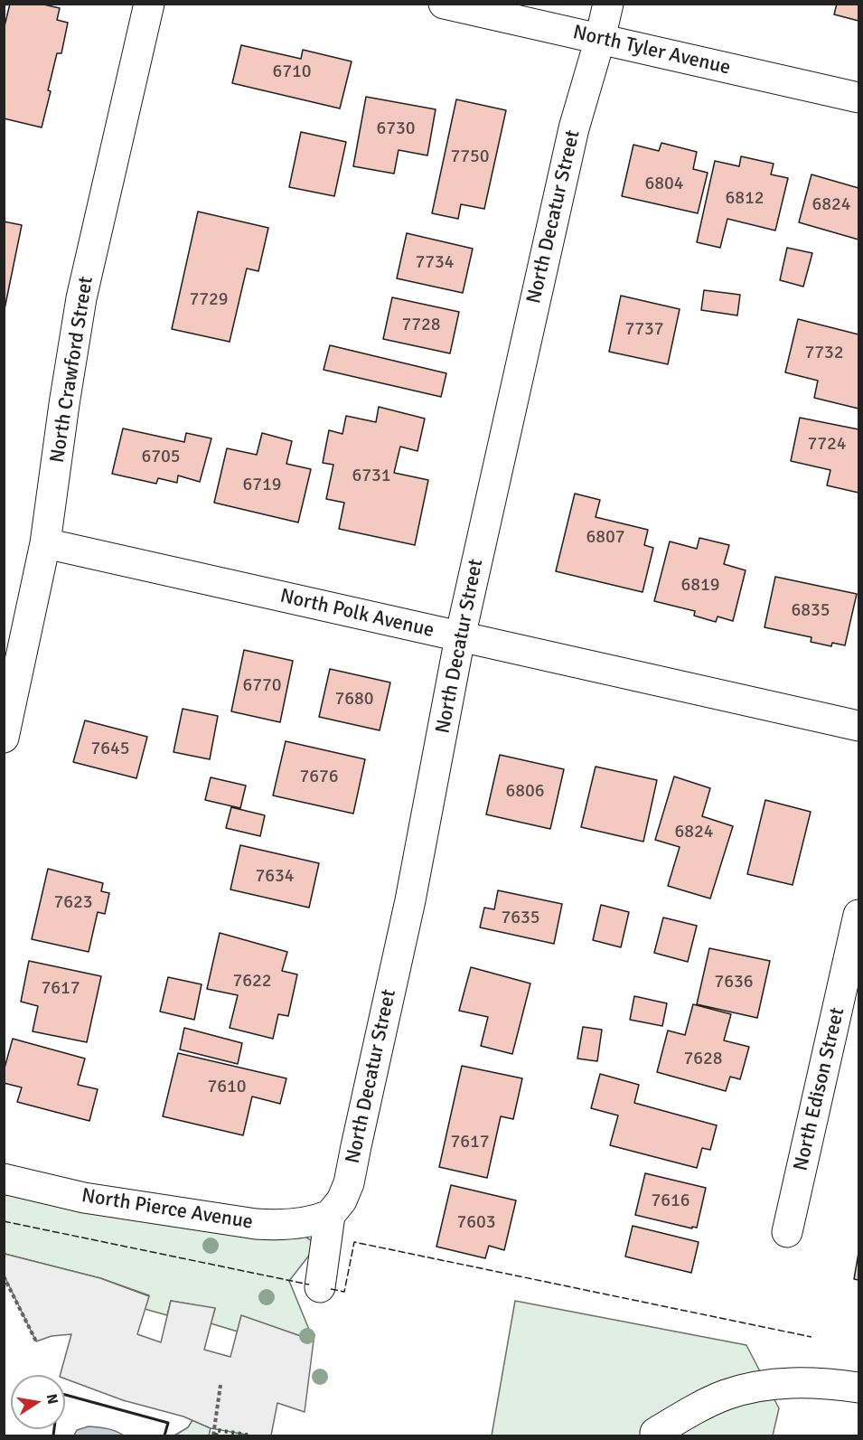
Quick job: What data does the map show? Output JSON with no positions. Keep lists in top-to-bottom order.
{
  "streets": {
    "street": [
      "North Tyler Avenue",
      "North Decatur Street",
      "North Crawford Street",
      "North Polk Avenue",
      "North Edison Street",
      "North Pierce Avenue"
    ]
  },
  "crossings": [
    ["North Tyler Avenue", "North Decatur Street"],
    ["North Decatur Street", "North Polk Avenue"],
    ["North Decatur Street", "North Pierce Avenue"],
    ["North Crawford Street", "North Polk Avenue"]
  ],
  "house_numbers": [
    "6710",
    "6730",
    "7750",
    "6804",
    "6812",
    "6824",
    "7734",
    "7729",
    "7728",
    "7737",
    "7732",
    "7724",
    "6705",
    "6731",
    "6719",
    "6807",
    "6819",
    "6835",
    "6770",
    "7680",
    "7645",
    "7676",
    "6806",
    "6824",
    "7634",
    "7623",
    "7635",
    "7622",
    "7636",
    "7617",
    "7628",
    "7610",
    "7617",
    "7616",
    "7603"
  ],
  "north": "right"
}
